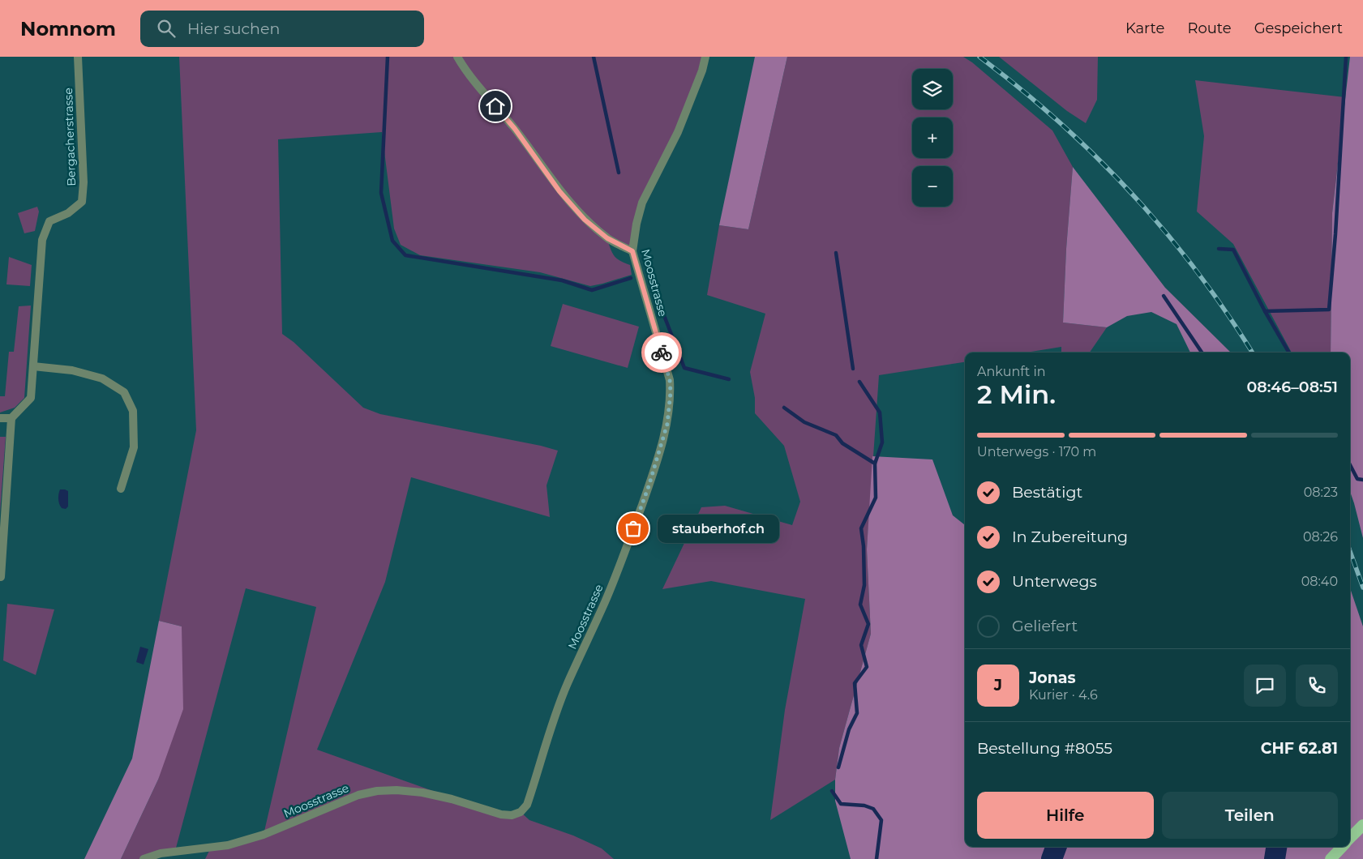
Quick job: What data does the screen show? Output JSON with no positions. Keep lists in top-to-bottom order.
{
  "streets": {
    "street": ["Bergacherstrasse", "Moosstrasse"]
  },
  "places": ["stauberhof.ch"],
  "page": {
    "header": "Nomnom",
    "search": "Hier suchen",
    "nav": ["Karte", "Route", "Gespeichert"],
    "map_buttons": ["+", "−"],
    "heading": ["2 Min.", "Ankunft in", "08:46–08:51"],
    "panel": [
      "Jonas",
      "Kurier · 4.6",
      "Bestellung #8055",
      "CHF 62.81"
    ],
    "bar": "Unterwegs · 170 m",
    "list": [
      ["Bestätigt", "08:23"],
      ["In Zubereitung", "08:26"],
      ["Unterwegs", "08:40"],
      "Geliefert"
    ],
    "bubble": "stauberhof.ch",
    "round": "J",
    "buttons": ["Hilfe", "Teilen"]
  }
}
